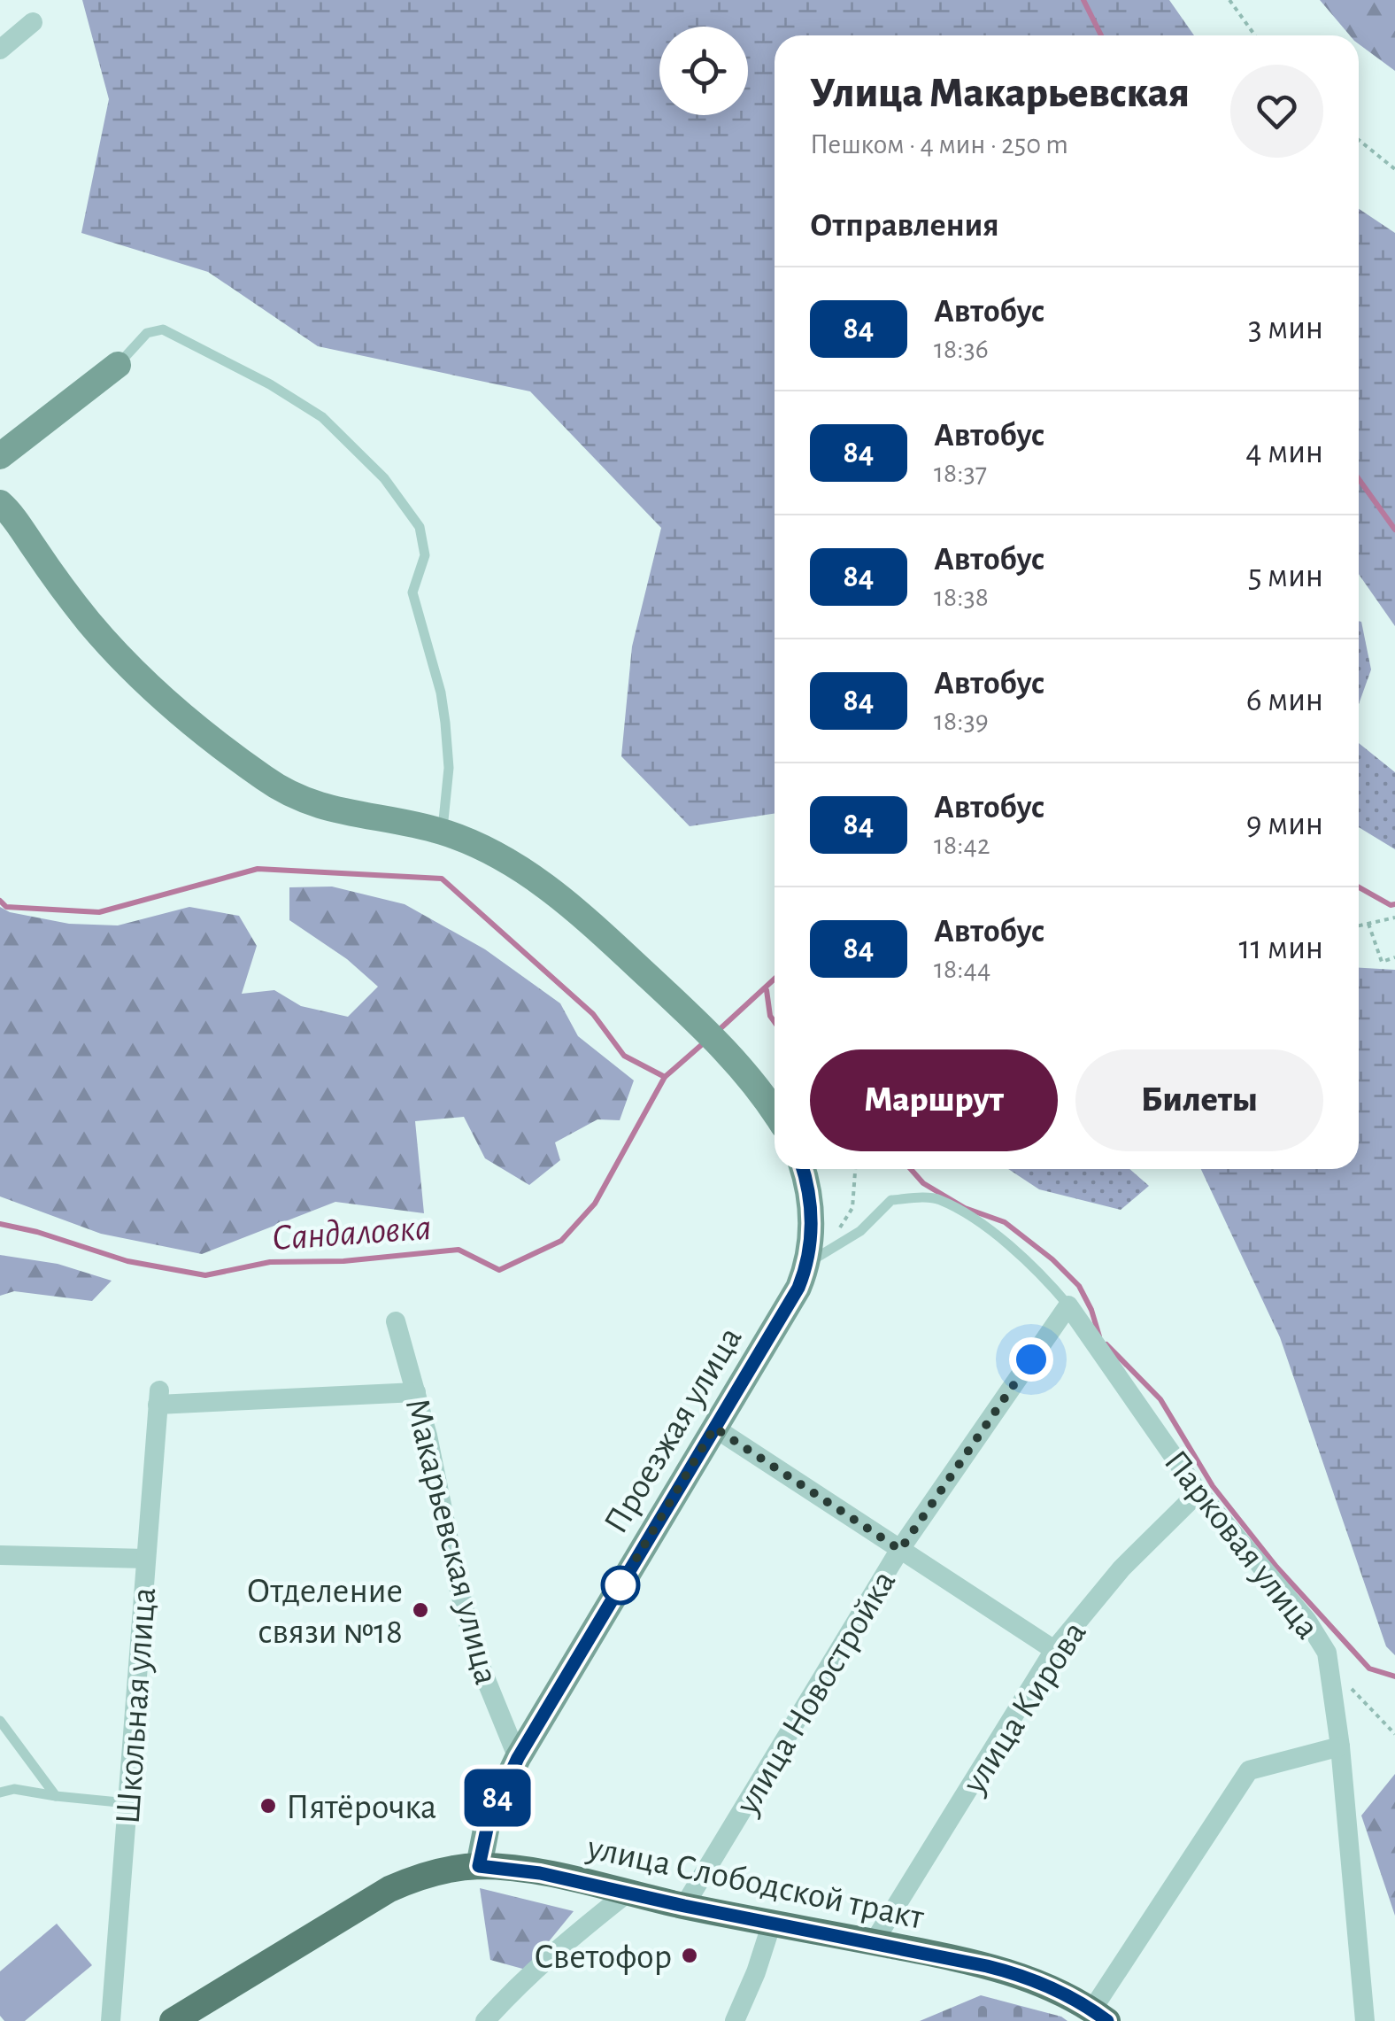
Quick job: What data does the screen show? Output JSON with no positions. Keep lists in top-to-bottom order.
{
  "streets": {
    "main road": ["улица Слободской тракт"],
    "street": [
      "Проезжая улица",
      "Макарьевская улица",
      "Парковая улица",
      "улица Новостройка",
      "Школьная улица",
      "улица Кирова"
    ]
  },
  "crossings": [
    ["Проезжая улица", "Макарьевская улица"],
    ["Проезжая улица", "улица Слободской тракт"],
    ["Макарьевская улица", "Школьная улица"],
    ["Парковая улица", "улица Новостройка"],
    ["Парковая улица", "улица Кирова"],
    ["улица Новостройка", "улица Слободской тракт"],
    ["улица Кирова", "улица Слободской тракт"]
  ],
  "water": ["Сандаловка"],
  "places": ["Отделение связи №18", "Пятёрочка", "Светофор"],
  "lines": ["bus line 84"],
  "page": {
    "on_map": "84",
    "heading": [
      ["Улица Макарьевская", "Пешком · 4 мин · 250 m"],
      "Отправления"
    ],
    "list": [
      {
        "mark": "84",
        "name": "Автобус",
        "note": "18:36",
        "value": "3 мин"
      },
      {
        "mark": "84",
        "name": "Автобус",
        "note": "18:37",
        "value": "4 мин"
      },
      {
        "mark": "84",
        "name": "Автобус",
        "note": "18:38",
        "value": "5 мин"
      },
      {
        "mark": "84",
        "name": "Автобус",
        "note": "18:39",
        "value": "6 мин"
      },
      {
        "mark": "84",
        "name": "Автобус",
        "note": "18:42",
        "value": "9 мин"
      },
      {
        "mark": "84",
        "name": "Автобус",
        "note": "18:44",
        "value": "11 мин"
      }
    ],
    "buttons": ["Маршрут", "Билеты"]
  }
}
